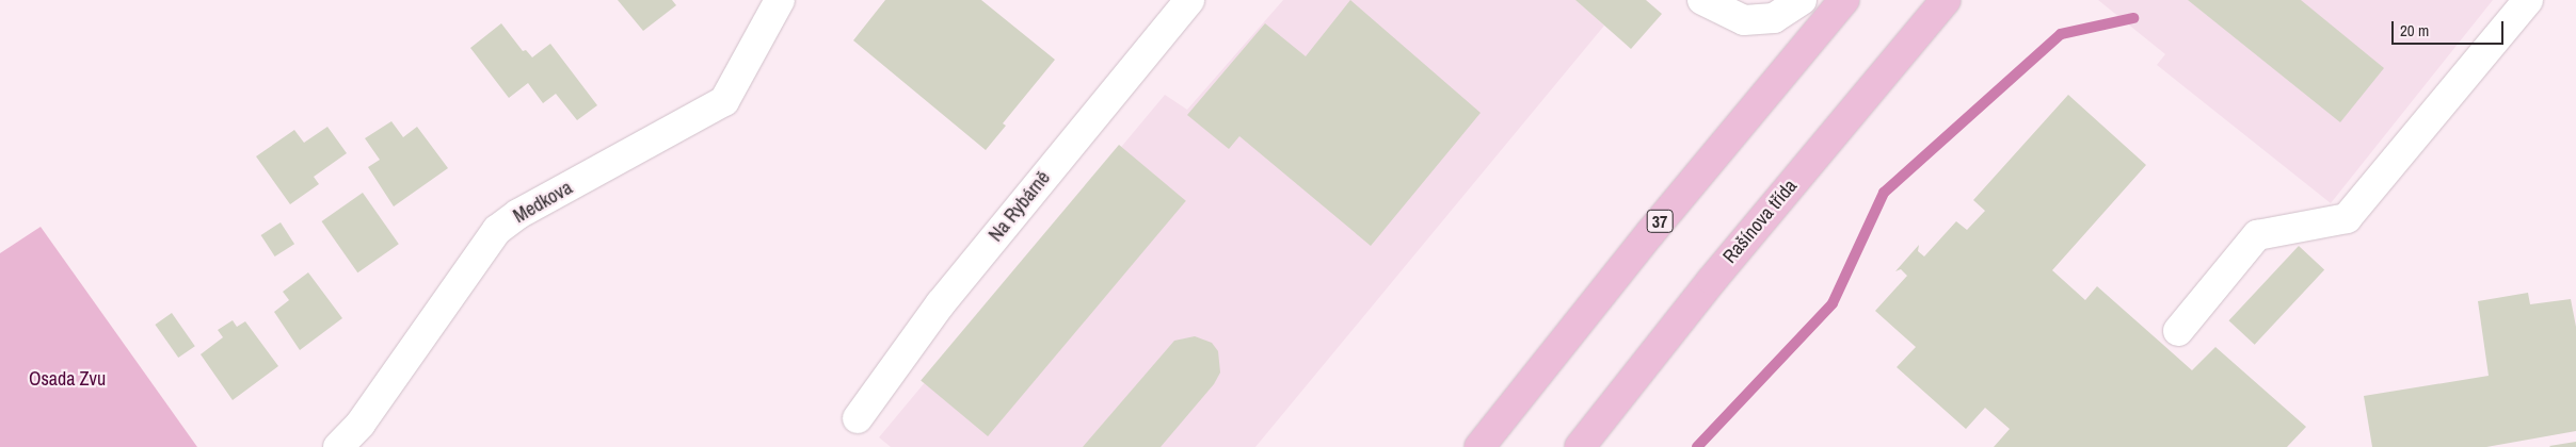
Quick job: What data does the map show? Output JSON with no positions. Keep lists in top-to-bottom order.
{
  "streets": {
    "main road": ["37", "Rašínova třída"],
    "street": ["Medkova", "Na Rybárně"]
  },
  "parks": ["Osada Zvu"],
  "scale_bar": "20 m"
}
